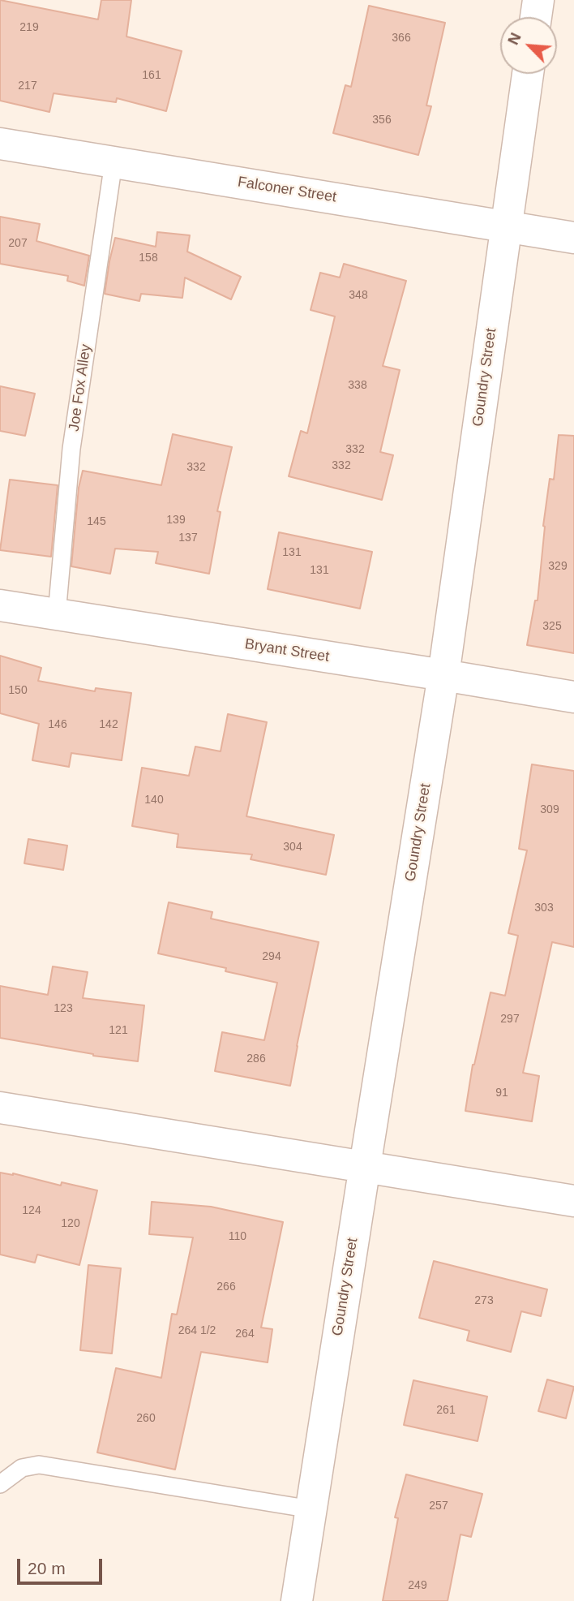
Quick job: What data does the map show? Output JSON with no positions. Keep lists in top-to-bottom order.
{
  "streets": {
    "street": ["Falconer Street", "Goundry Street", "Bryant Street"],
    "lane": ["Joe Fox Alley"]
  },
  "crossings": [
    ["Falconer Street", "Goundry Street"],
    ["Falconer Street", "Joe Fox Alley"],
    ["Goundry Street", "Bryant Street"],
    ["Joe Fox Alley", "Bryant Street"]
  ],
  "house_numbers": [
    "219",
    "366",
    "161",
    "217",
    "356",
    "207",
    "158",
    "348",
    "338",
    "332",
    "332",
    "332",
    "139",
    "145",
    "137",
    "131",
    "329",
    "131",
    "325",
    "150",
    "146",
    "142",
    "140",
    "309",
    "304",
    "303",
    "294",
    "123",
    "297",
    "121",
    "286",
    "91",
    "124",
    "120",
    "110",
    "266",
    "273",
    "264 1/2",
    "264",
    "261",
    "260",
    "257",
    "249"
  ],
  "scale_bar": "20 m",
  "north": "top left"
}
